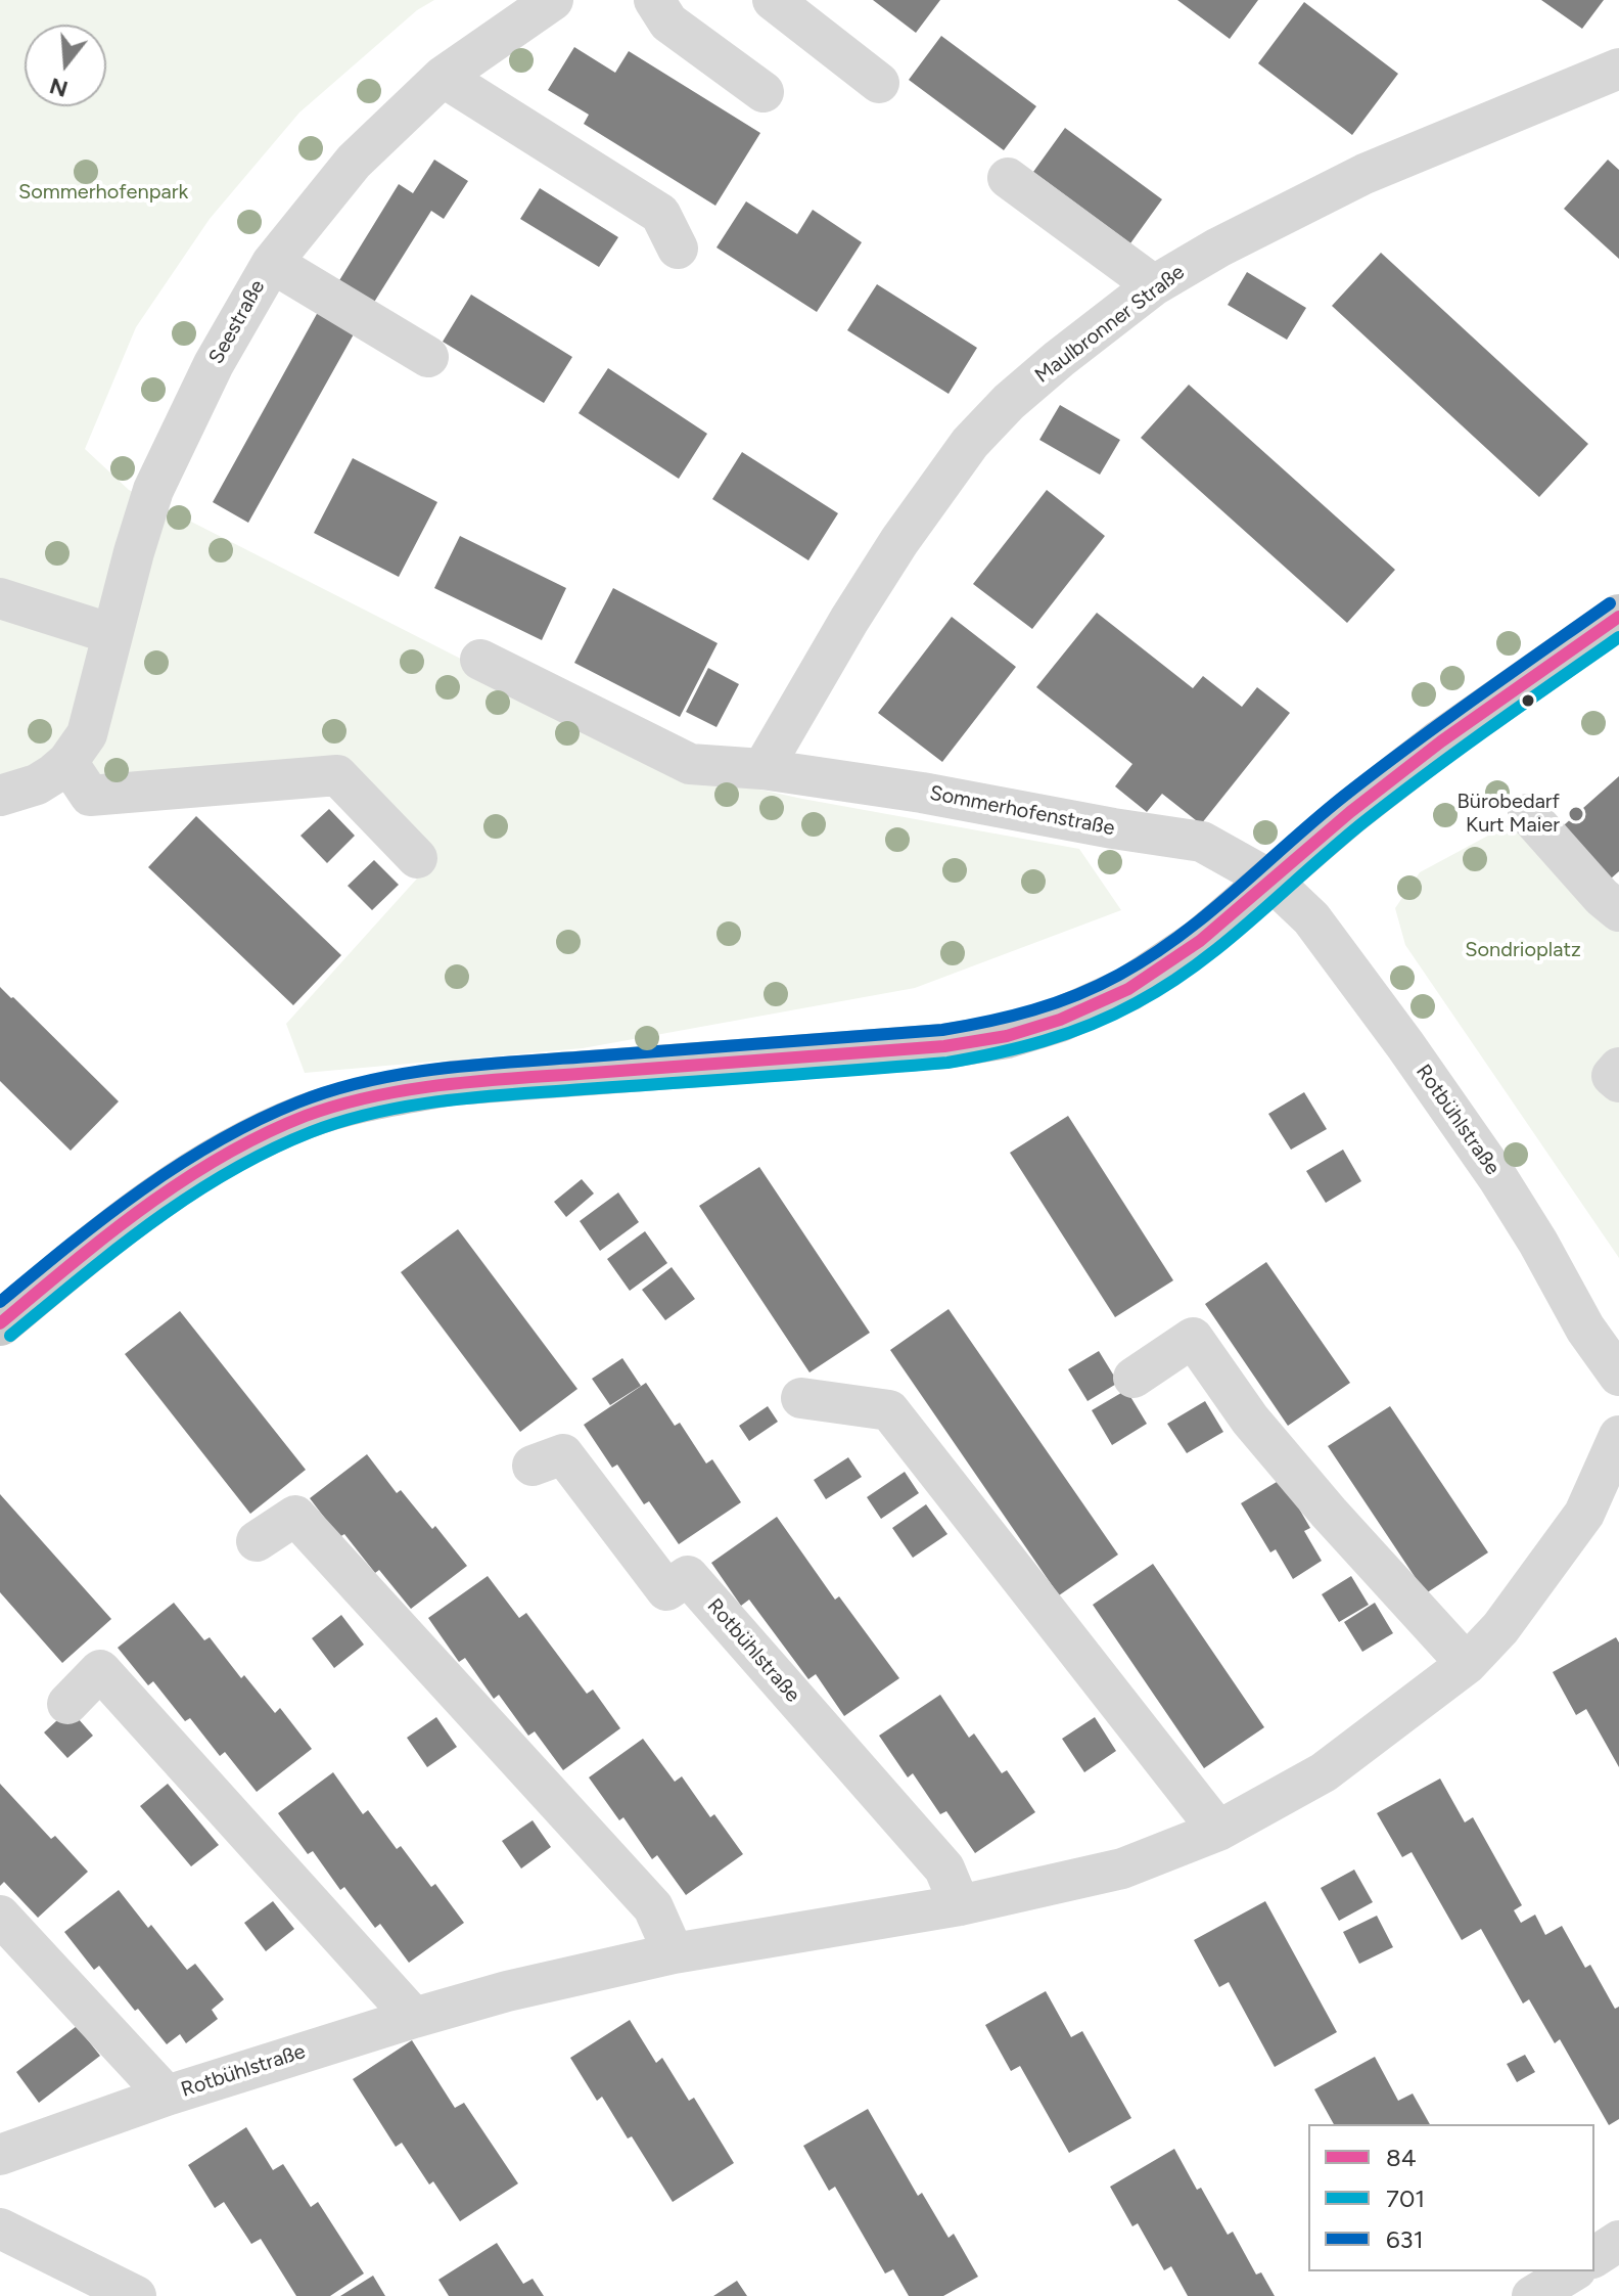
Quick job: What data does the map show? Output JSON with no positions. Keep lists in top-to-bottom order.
{
  "streets": {
    "street": [
      "Seestraße",
      "Maulbronner Straße",
      "Sommerhofenstraße",
      "Rotbühlstraße"
    ]
  },
  "crossings": [
    ["Maulbronner Straße", "Sommerhofenstraße"],
    ["Sommerhofenstraße", "Rotbühlstraße"]
  ],
  "parks": ["Sommerhofenpark", "Sondrioplatz"],
  "places": ["Bürobedarf Kurt Maier"],
  "lines": ["transit line 631", "transit line 84", "transit line 701"],
  "legend": ["84", "701", "631"],
  "north": "bottom"
}
